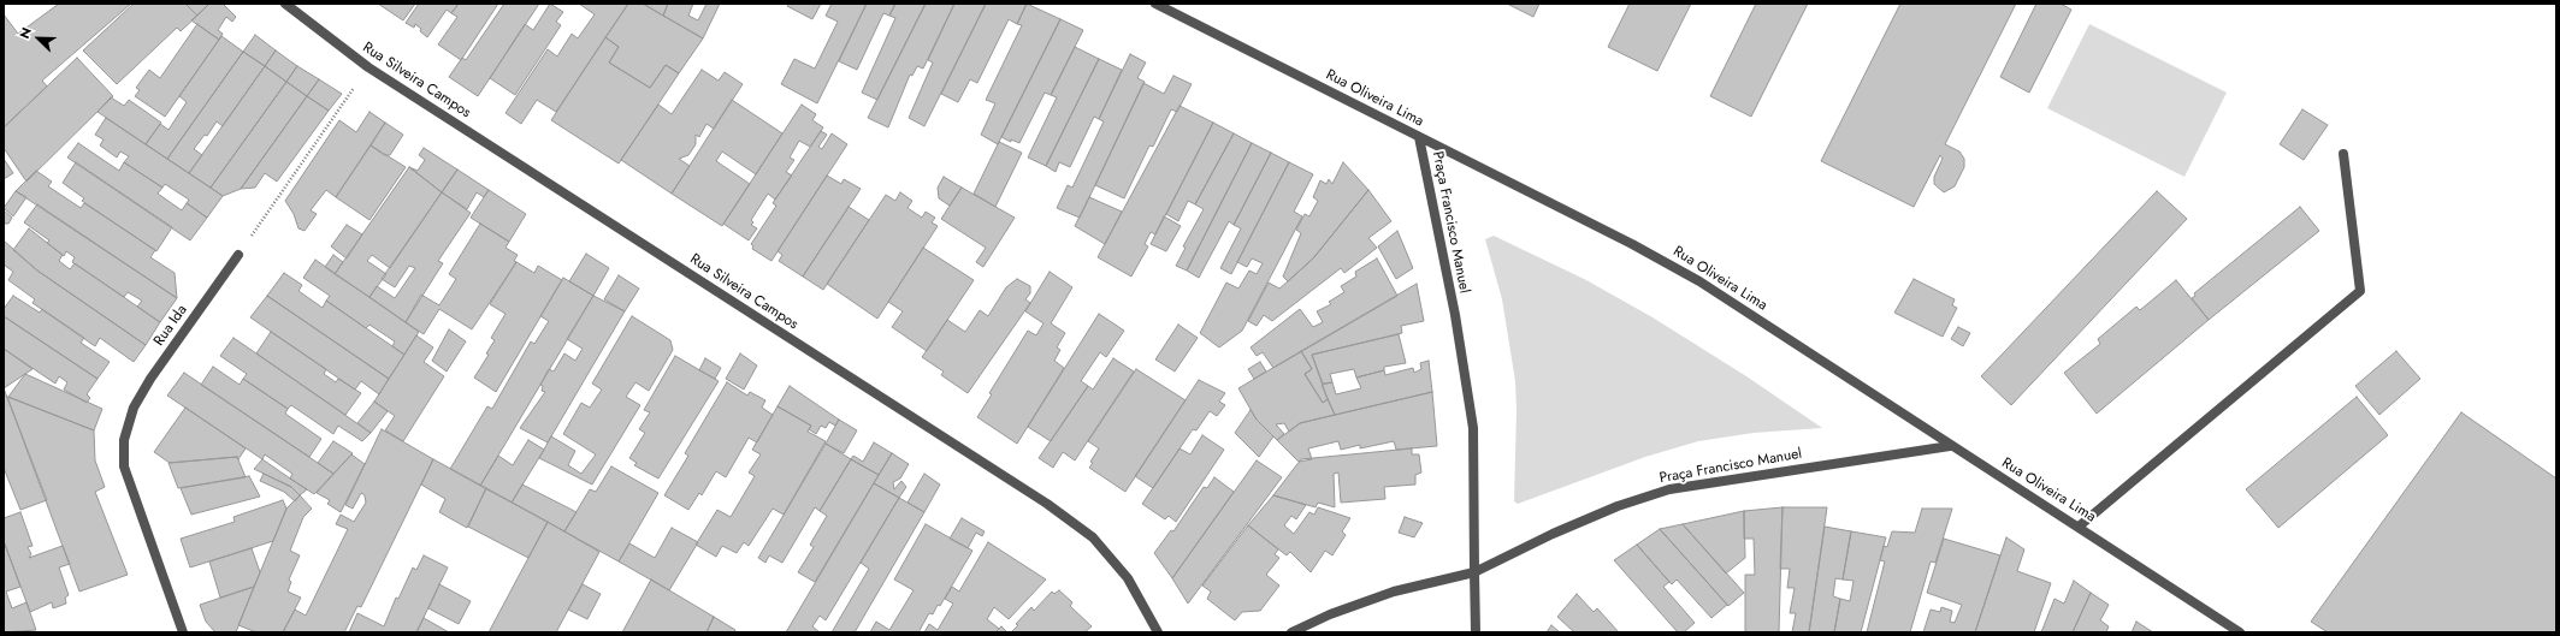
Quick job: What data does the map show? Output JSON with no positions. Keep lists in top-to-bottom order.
{
  "streets": {
    "street": [
      "Rua Silveira Campos",
      "Rua Oliveira Lima",
      "Praça Francisco Manuel",
      "Rua Ida"
    ]
  },
  "crossings": [
    ["Rua Oliveira Lima", "Praça Francisco Manuel"]
  ],
  "north": "top left"
}
